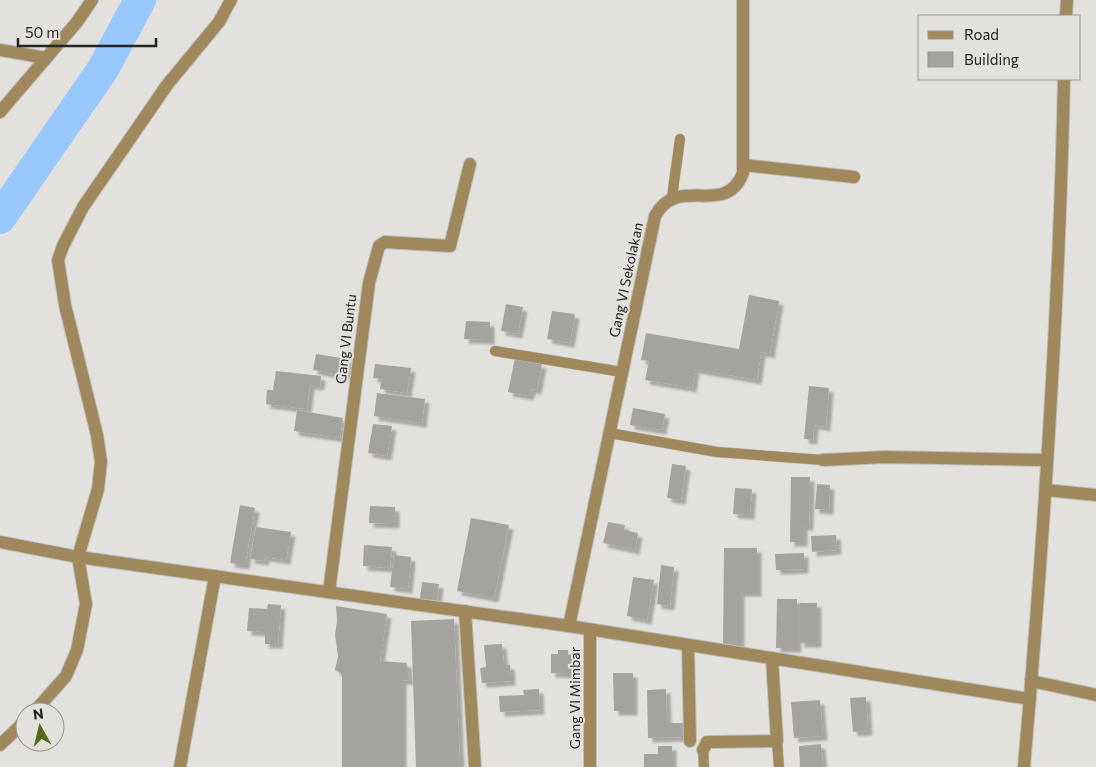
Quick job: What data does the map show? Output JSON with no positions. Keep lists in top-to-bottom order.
{
  "streets": {
    "street": ["Gang VI Sekolakan", "Gang VI Buntu", "Gang VI Mimbar"]
  },
  "legend": ["Road", "Building"],
  "scale_bar": "50 m",
  "north": "top"
}
